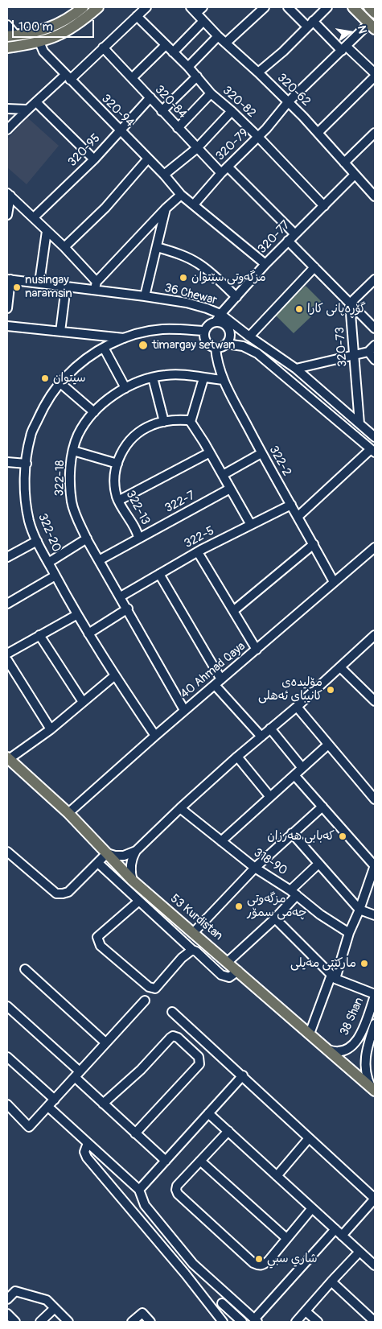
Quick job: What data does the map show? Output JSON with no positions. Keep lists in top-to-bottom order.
{
  "streets": {
    "main road": ["53 Kurdistan"],
    "street": [
      "320-62",
      "320-84",
      "320-82",
      "320-94",
      "320-79",
      "320-95",
      "320-77",
      "36 Chewar",
      "320-73",
      "322-2",
      "322-18",
      "322-7",
      "322-13",
      "322-20",
      "322-5",
      "40 Ahmad Qaya",
      "318-90",
      "38 Shan"
    ]
  },
  "crossings": [
    ["320-62", "320-79"],
    ["320-62", "320-77"],
    ["320-84", "320-79"],
    ["320-84", "320-95"],
    ["320-82", "320-79"],
    ["320-82", "320-77"],
    ["320-94", "320-79"],
    ["320-94", "320-95"],
    ["320-94", "320-77"],
    ["320-77", "36 Chewar"],
    ["320-77", "322-2"],
    ["320-77", "322-20"],
    ["36 Chewar", "320-73"],
    ["322-2", "322-18"],
    ["322-2", "322-20"],
    ["322-2", "322-5"],
    ["322-2", "40 Ahmad Qaya"],
    ["322-18", "322-7"],
    ["322-18", "322-5"],
    ["322-18", "40 Ahmad Qaya"],
    ["322-7", "322-13"],
    ["322-20", "40 Ahmad Qaya"],
    ["40 Ahmad Qaya", "53 Kurdistan"],
    ["53 Kurdistan", "38 Shan"]
  ],
  "places": [
    "مزگەوتی سێتوان",
    "nusingay naramsin",
    "گۆڕەپانی کارا",
    "timargay setwan",
    "سيتوان",
    "مۆلیدەی کانیبای ئەهلی",
    "کەبابی هەرزان",
    "مزگەوتی چەمی سمۆر",
    "مارکێتی مەیلی",
    "شاري سبي"
  ],
  "scale_bar": "100 m",
  "north": "right"
}
